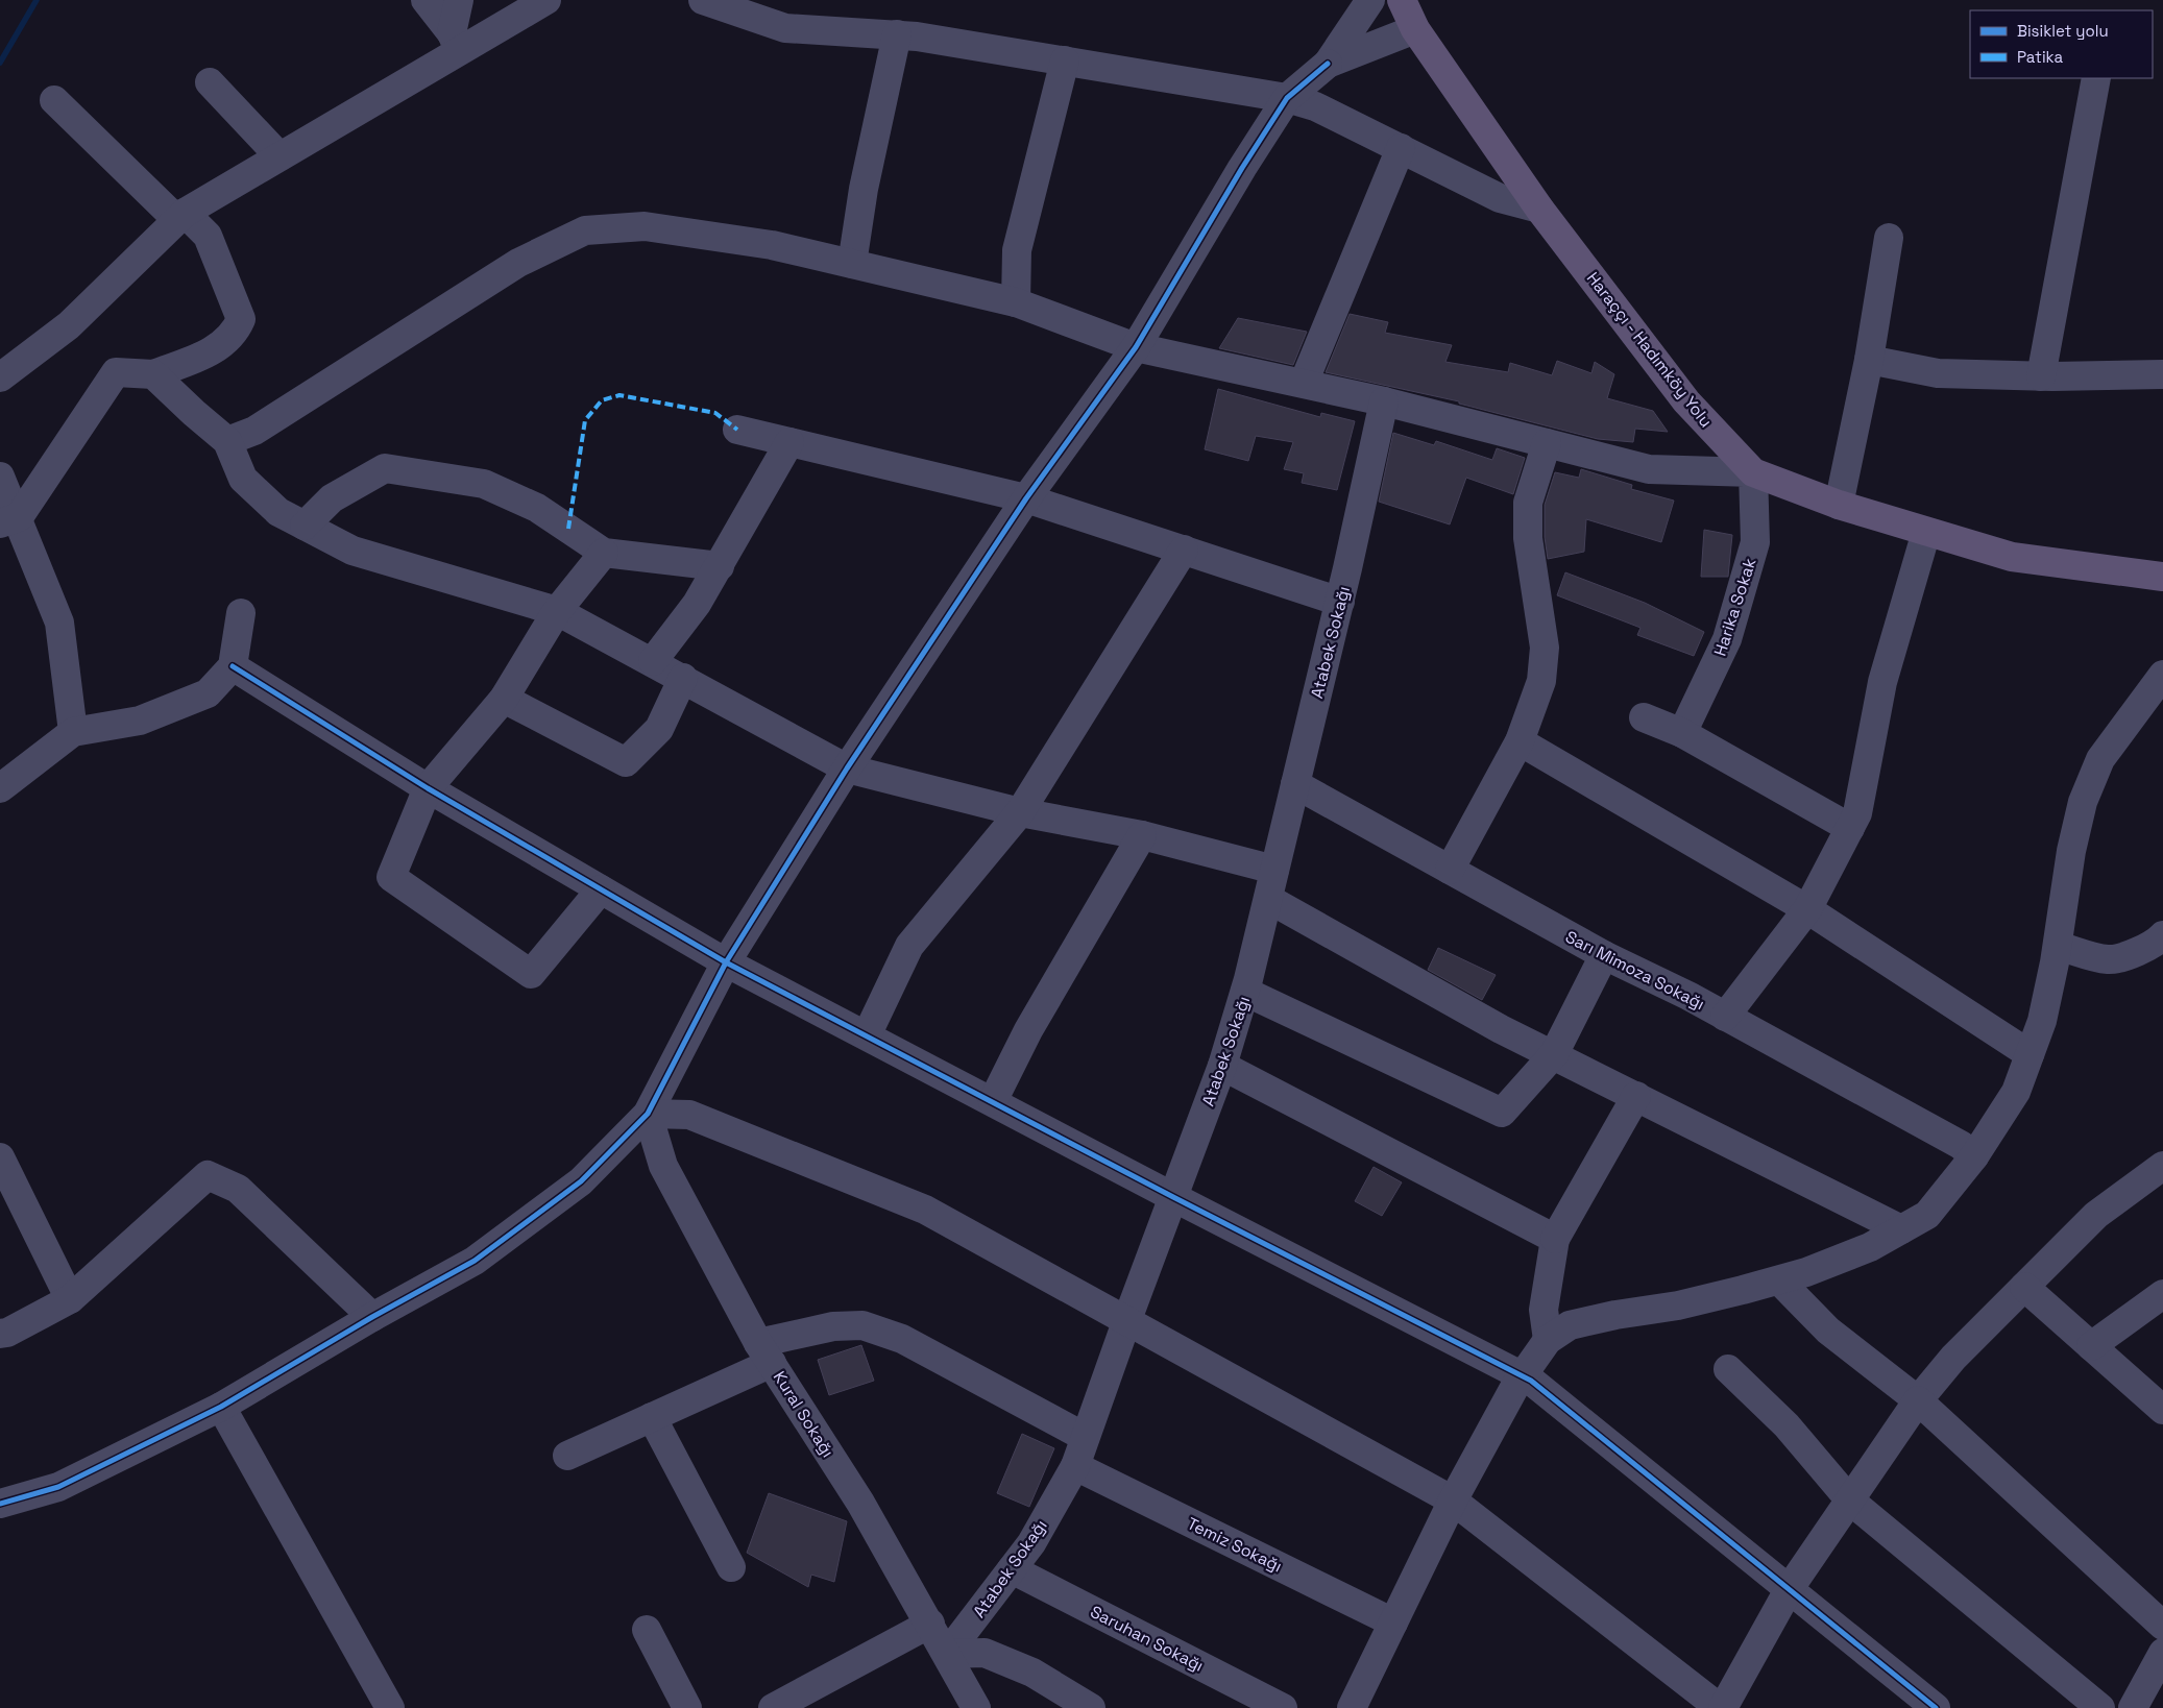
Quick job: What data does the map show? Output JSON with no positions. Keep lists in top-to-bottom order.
{
  "streets": {
    "main road": ["Haraççı - Hadımköy Yolu"],
    "street": [
      "Harika Sokak",
      "Atabek Sokağı",
      "Sarı Mimoza Sokağı",
      "Kural Sokağı",
      "Temiz Sokağı",
      "Saruhan Sokağı"
    ]
  },
  "crossings": [
    ["Haraççı - Hadımköy Yolu", "Harika Sokak"],
    ["Atabek Sokağı", "Sarı Mimoza Sokağı"],
    ["Atabek Sokağı", "Kural Sokağı"],
    ["Atabek Sokağı", "Temiz Sokağı"],
    ["Atabek Sokağı", "Saruhan Sokağı"]
  ],
  "legend": ["Bisiklet yolu", "Patika"]
}
